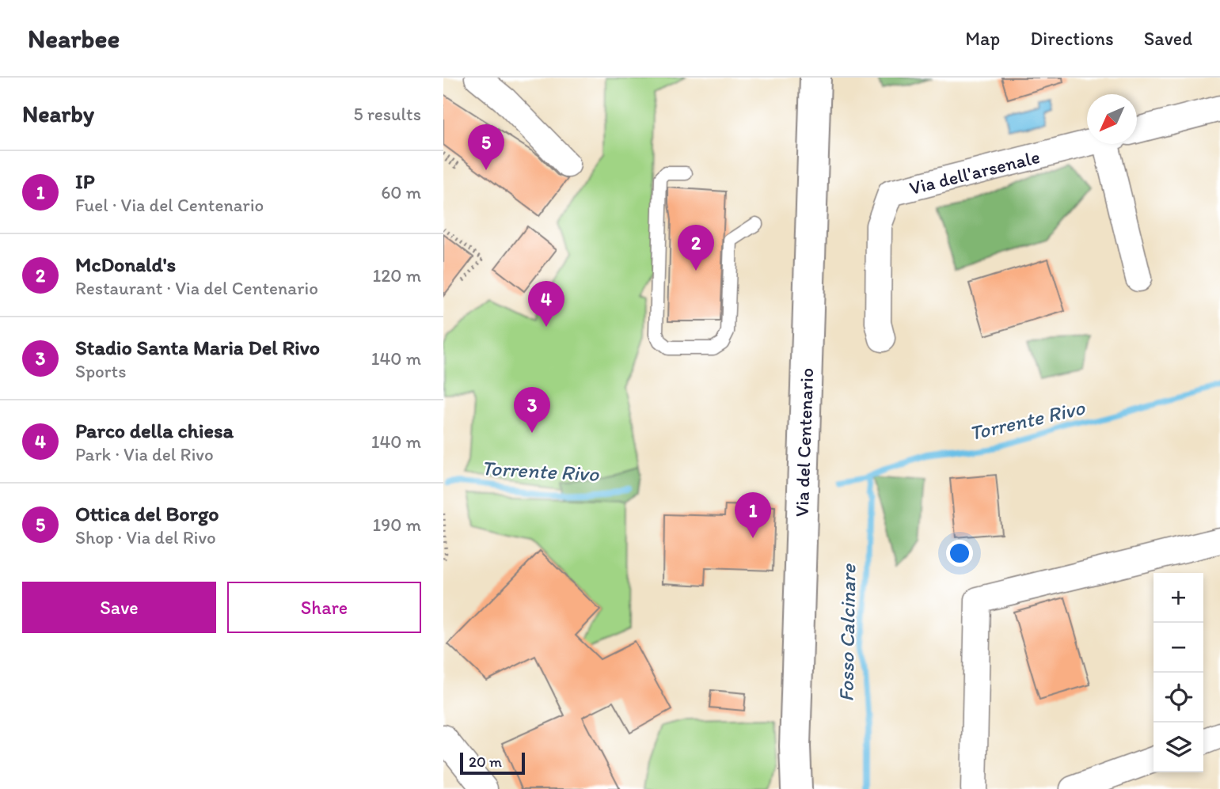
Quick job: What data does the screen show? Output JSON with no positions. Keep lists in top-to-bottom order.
{
  "streets": {
    "street": ["Via dell'arsenale", "Via del Centenario"]
  },
  "water": ["Torrente Rivo", "Fosso Calcinare"],
  "scale_bar": "20 m",
  "north": "bottom left",
  "page": {
    "header": "Nearbee",
    "nav": ["Map", "Directions", "Saved"],
    "heading": ["Nearby", "5 results"],
    "pins": [
      "5",
      "2",
      "4",
      "3",
      "1"
    ],
    "list": [
      {
        "mark": "1",
        "name": "IP",
        "note": "Fuel · Via del Centenario",
        "value": "60 m"
      },
      {
        "mark": "2",
        "name": "McDonald's",
        "note": "Restaurant · Via del Centenario",
        "value": "120 m"
      },
      {
        "mark": "3",
        "name": "Stadio Santa Maria Del Rivo",
        "note": "Sports",
        "value": "140 m"
      },
      {
        "mark": "4",
        "name": "Parco della chiesa",
        "note": "Park · Via del Rivo",
        "value": "140 m"
      },
      {
        "mark": "5",
        "name": "Ottica del Borgo",
        "note": "Shop · Via del Rivo",
        "value": "190 m"
      }
    ],
    "buttons": ["Save", "Share"],
    "map_buttons": ["+", "−"],
    "scale": "20 m"
  }
}
